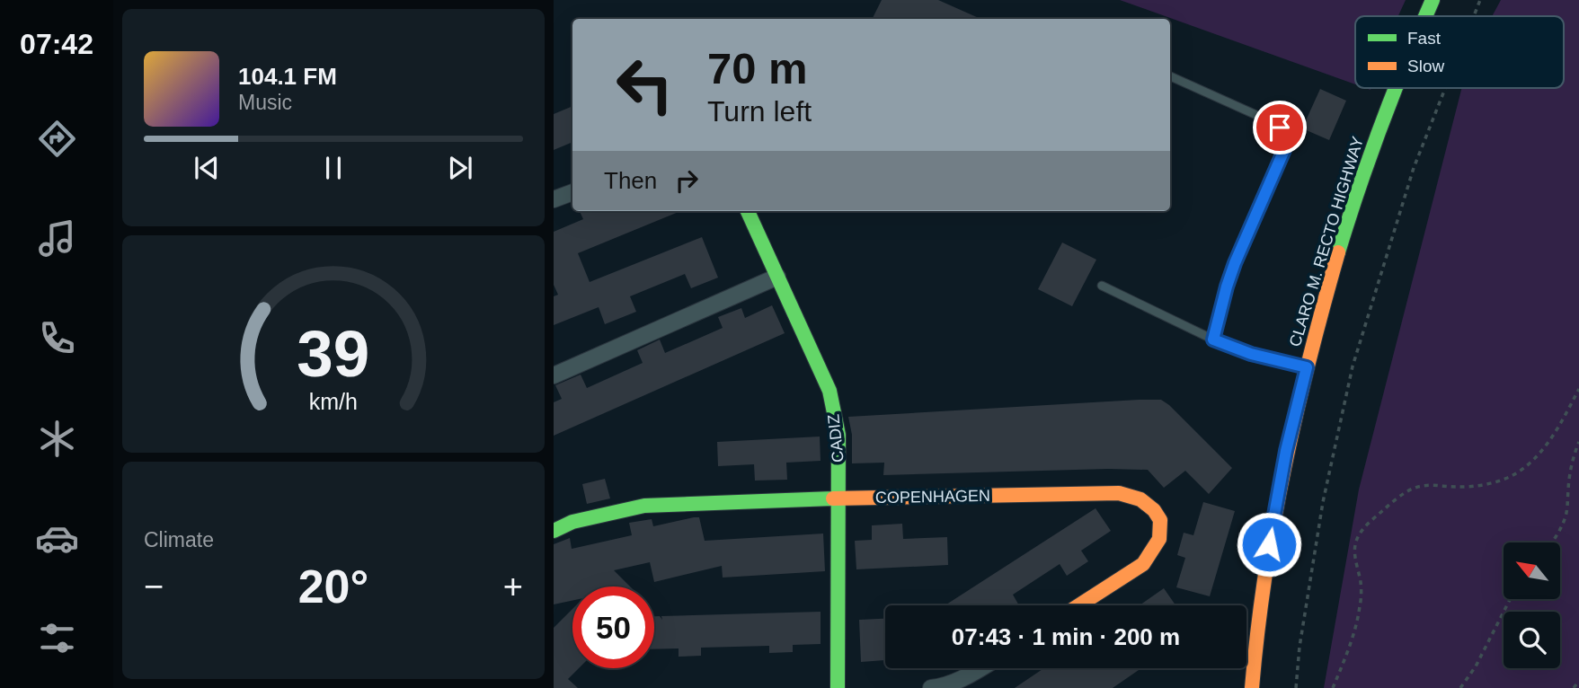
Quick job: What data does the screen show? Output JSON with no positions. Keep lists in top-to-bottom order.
{
  "streets": {
    "street": ["CLARO M. RECTO HIGHWAY", "CADIZ", "COPENHAGEN"]
  },
  "crossings": [
    ["CADIZ", "COPENHAGEN"]
  ],
  "legend": ["Fast", "Slow"],
  "north": "top left",
  "page": {
    "tabs": "07:42",
    "turn": ["70 m", "Turn left"],
    "song": ["104.1 FM", "Music"],
    "then": "Then",
    "tile": "Climate",
    "heat": ["−", "20°", "+"],
    "limit": "50",
    "trip": "07:43 · 1 min · 200 m",
    "gauge": ["39", "km/h"]
  }
}
